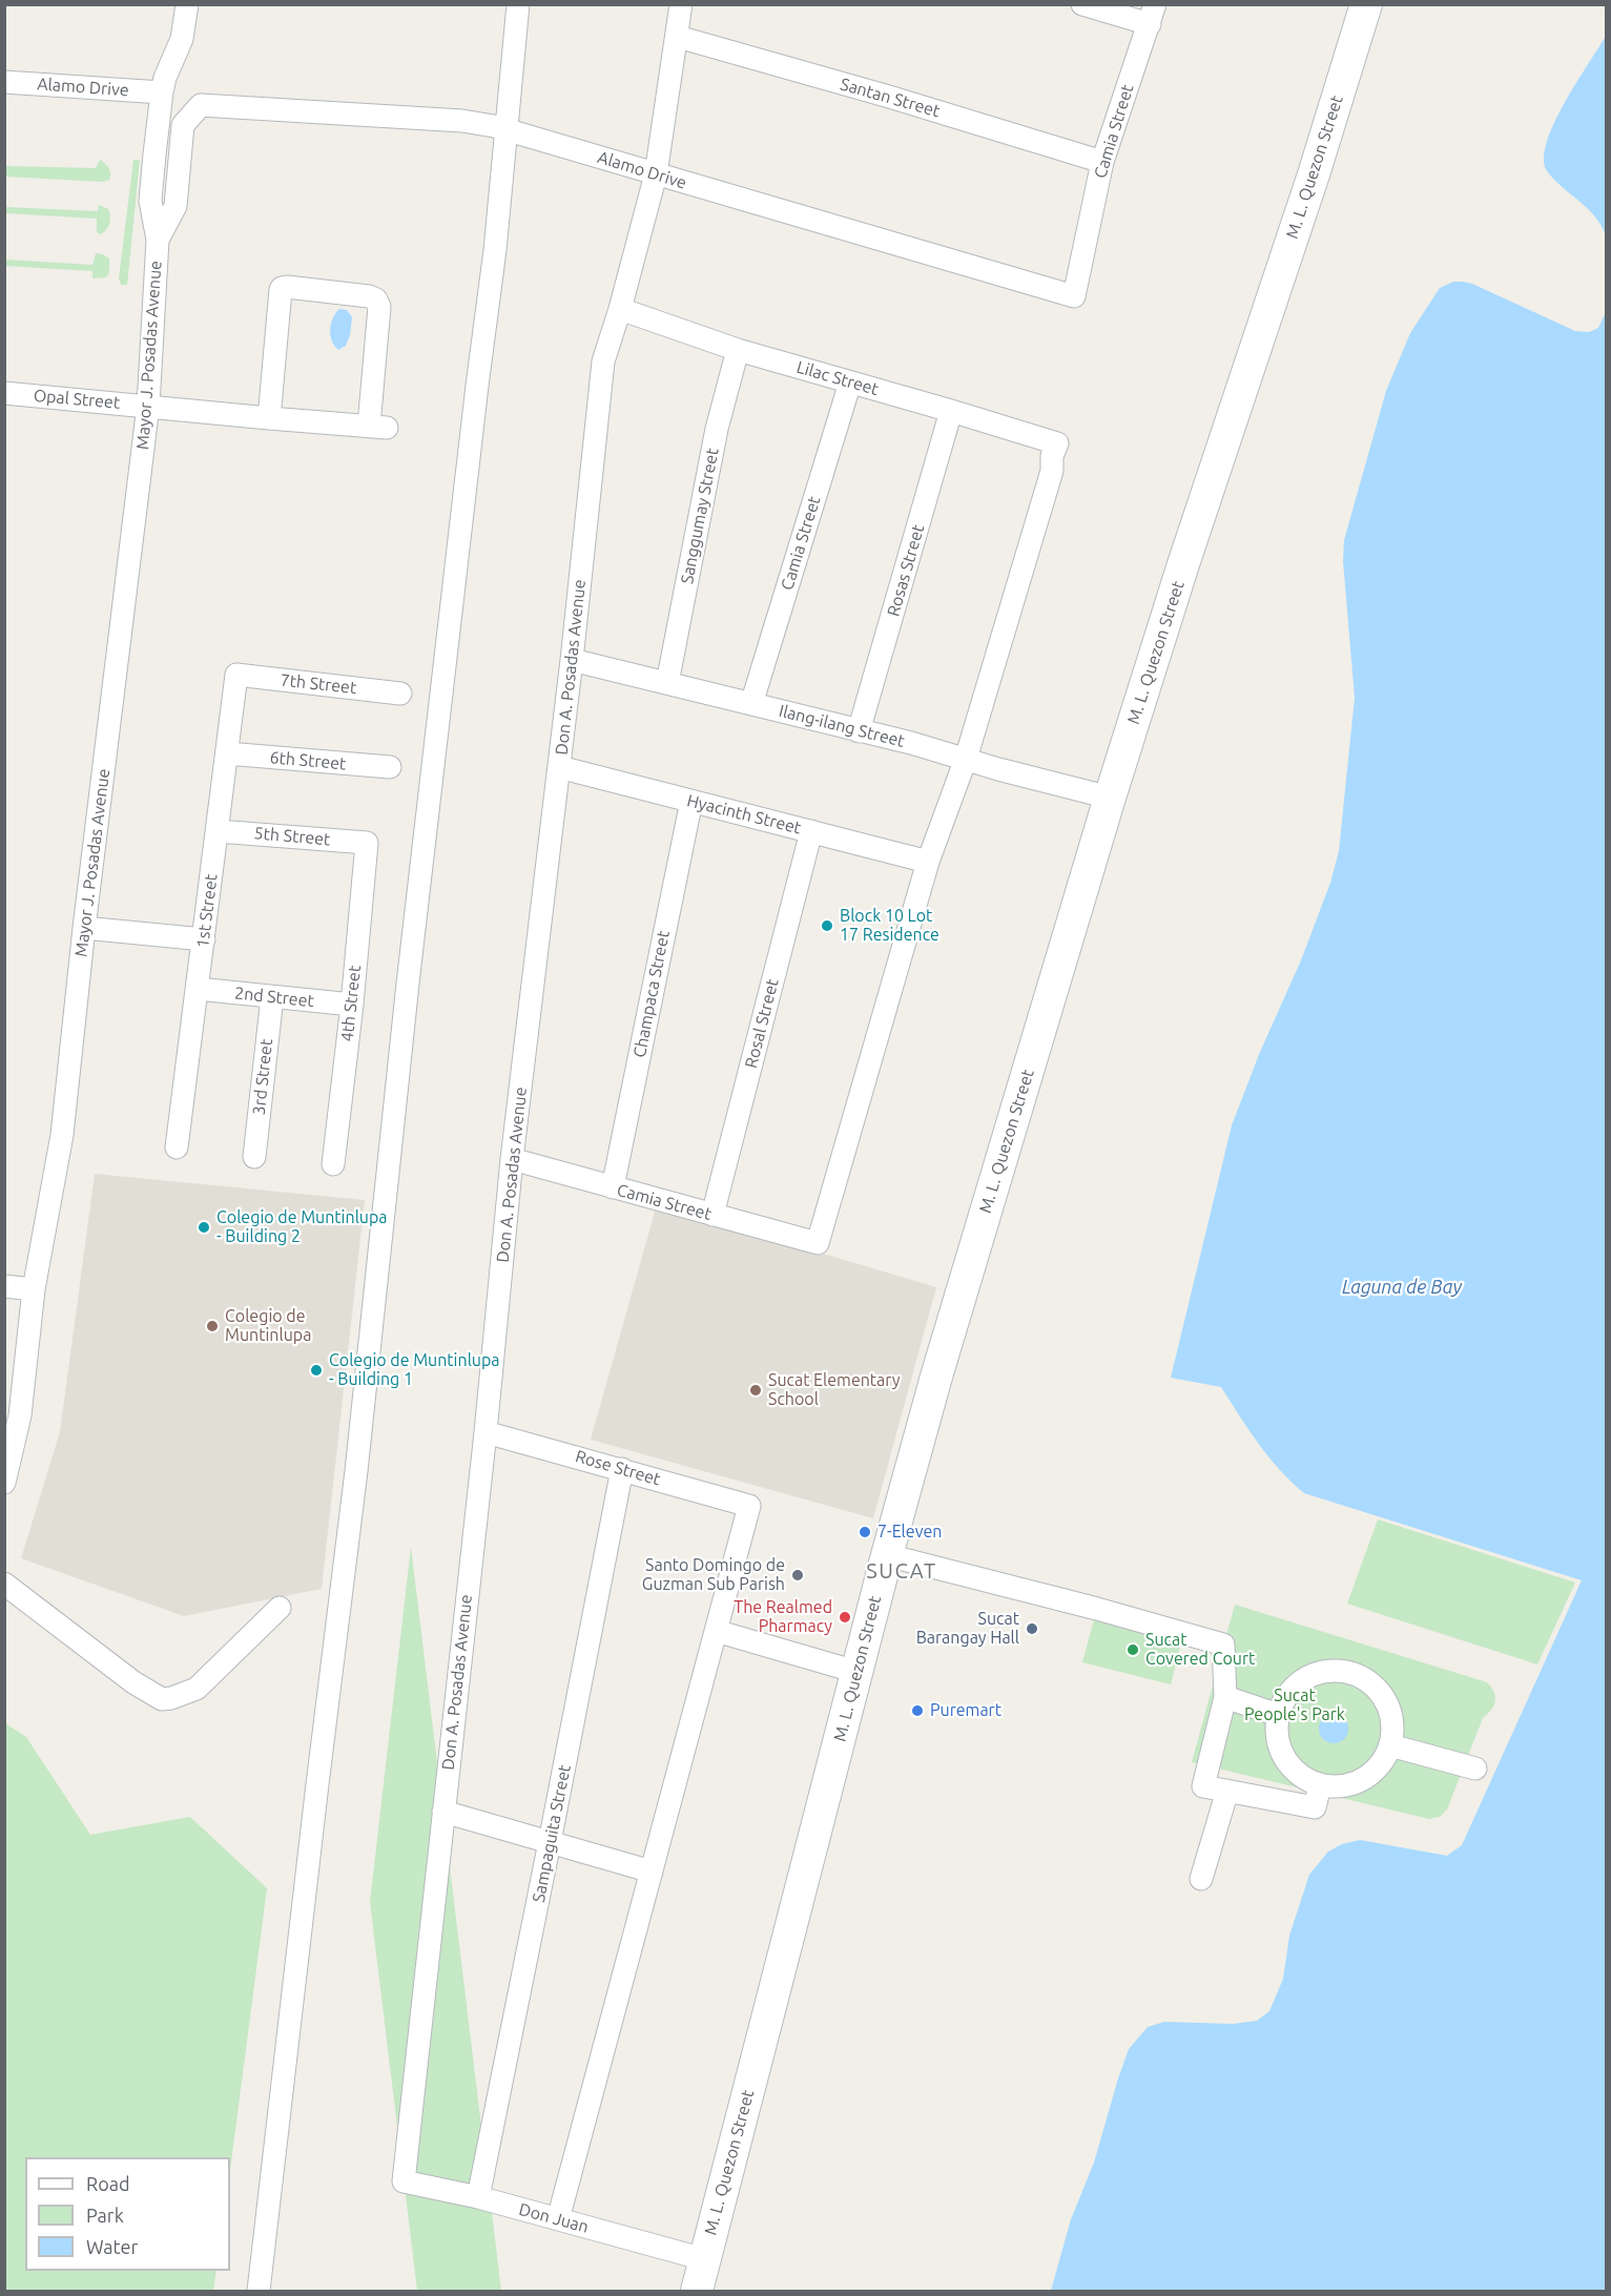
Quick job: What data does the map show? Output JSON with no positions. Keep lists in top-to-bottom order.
{
  "streets": {
    "main road": ["M. L. Quezon Street"],
    "street": [
      "Alamo Drive",
      "Santan Street",
      "Camia Street",
      "Mayor J. Posadas Avenue",
      "Lilac Street",
      "Opal Street",
      "Sanggumay Street",
      "Rosas Street",
      "Don A. Posadas Avenue",
      "7th Street",
      "Ilang-ilang Street",
      "6th Street",
      "Hyacinth Street",
      "5th Street",
      "1st Street",
      "Champaca Street",
      "2nd Street",
      "4th Street",
      "Rosal Street",
      "3rd Street",
      "Rose Street",
      "Sampaguita Street",
      "Don Juan"
    ]
  },
  "crossings": [
    ["Alamo Drive", "Camia Street"],
    ["Alamo Drive", "Mayor J. Posadas Avenue"],
    ["Alamo Drive", "Don A. Posadas Avenue"],
    ["Santan Street", "Camia Street"],
    ["Camia Street", "Lilac Street"],
    ["Camia Street", "Don A. Posadas Avenue"],
    ["Camia Street", "Ilang-ilang Street"],
    ["Camia Street", "Hyacinth Street"],
    ["Camia Street", "Champaca Street"],
    ["Camia Street", "Rosal Street"],
    ["M. L. Quezon Street", "Ilang-ilang Street"],
    ["M. L. Quezon Street", "Don Juan"],
    ["Mayor J. Posadas Avenue", "Opal Street"],
    ["Lilac Street", "Sanggumay Street"],
    ["Lilac Street", "Rosas Street"],
    ["Lilac Street", "Don A. Posadas Avenue"],
    ["Lilac Street", "Ilang-ilang Street"],
    ["Sanggumay Street", "Ilang-ilang Street"],
    ["Rosas Street", "Ilang-ilang Street"],
    ["Don A. Posadas Avenue", "Ilang-ilang Street"],
    ["Don A. Posadas Avenue", "Hyacinth Street"],
    ["Don A. Posadas Avenue", "Rose Street"],
    ["Don A. Posadas Avenue", "Don Juan"],
    ["7th Street", "1st Street"],
    ["6th Street", "1st Street"],
    ["Hyacinth Street", "Champaca Street"],
    ["Hyacinth Street", "Rosal Street"],
    ["5th Street", "1st Street"],
    ["5th Street", "4th Street"],
    ["1st Street", "2nd Street"],
    ["2nd Street", "4th Street"],
    ["2nd Street", "3rd Street"],
    ["Rose Street", "Sampaguita Street"],
    ["Sampaguita Street", "Don Juan"]
  ],
  "districts": ["SUCAT"],
  "water": ["Laguna de Bay"],
  "parks": ["Sucat People's Park"],
  "places": [
    "Block 10 Lot 17 Residence",
    "Colegio de Muntinlupa - Building 2",
    "Colegio de Muntinlupa",
    "Colegio de Muntinlupa - Building 1",
    "Sucat Elementary School",
    "7-Eleven",
    "Santo Domingo de Guzman Sub Parish",
    "The Realmed Pharmacy",
    "Sucat Barangay Hall",
    "Sucat Covered Court",
    "Puremart"
  ],
  "legend": ["Road", "Park", "Water"]
}
